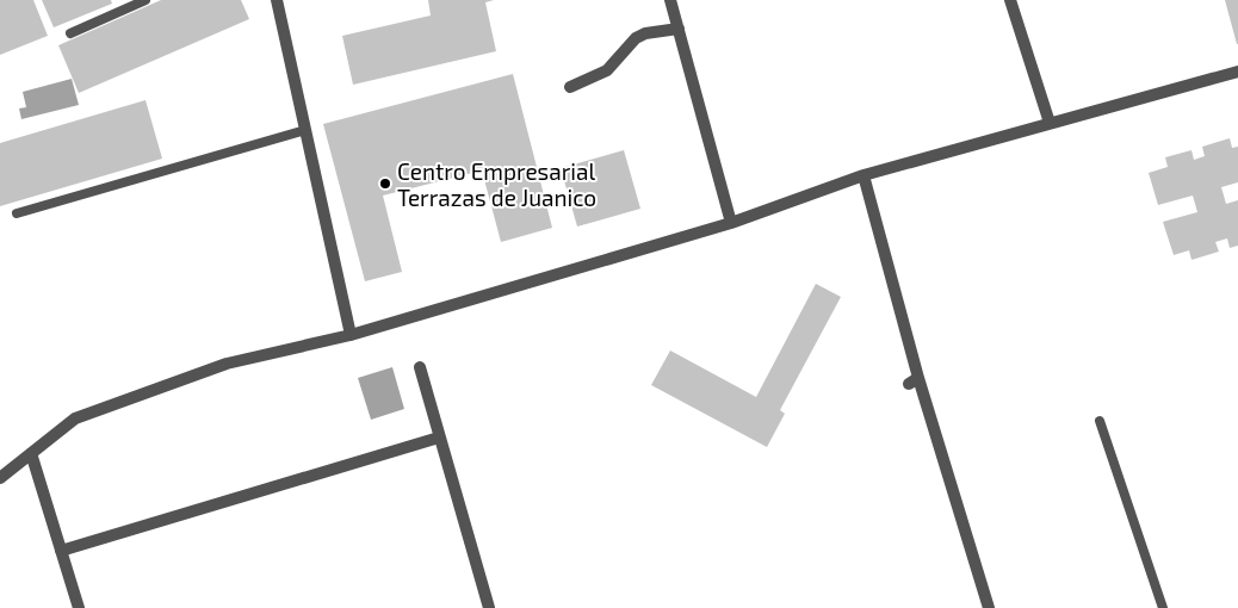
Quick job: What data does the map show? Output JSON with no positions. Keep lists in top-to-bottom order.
{
  "places": ["Centro Empresarial Terrazas de Juanico"]
}
